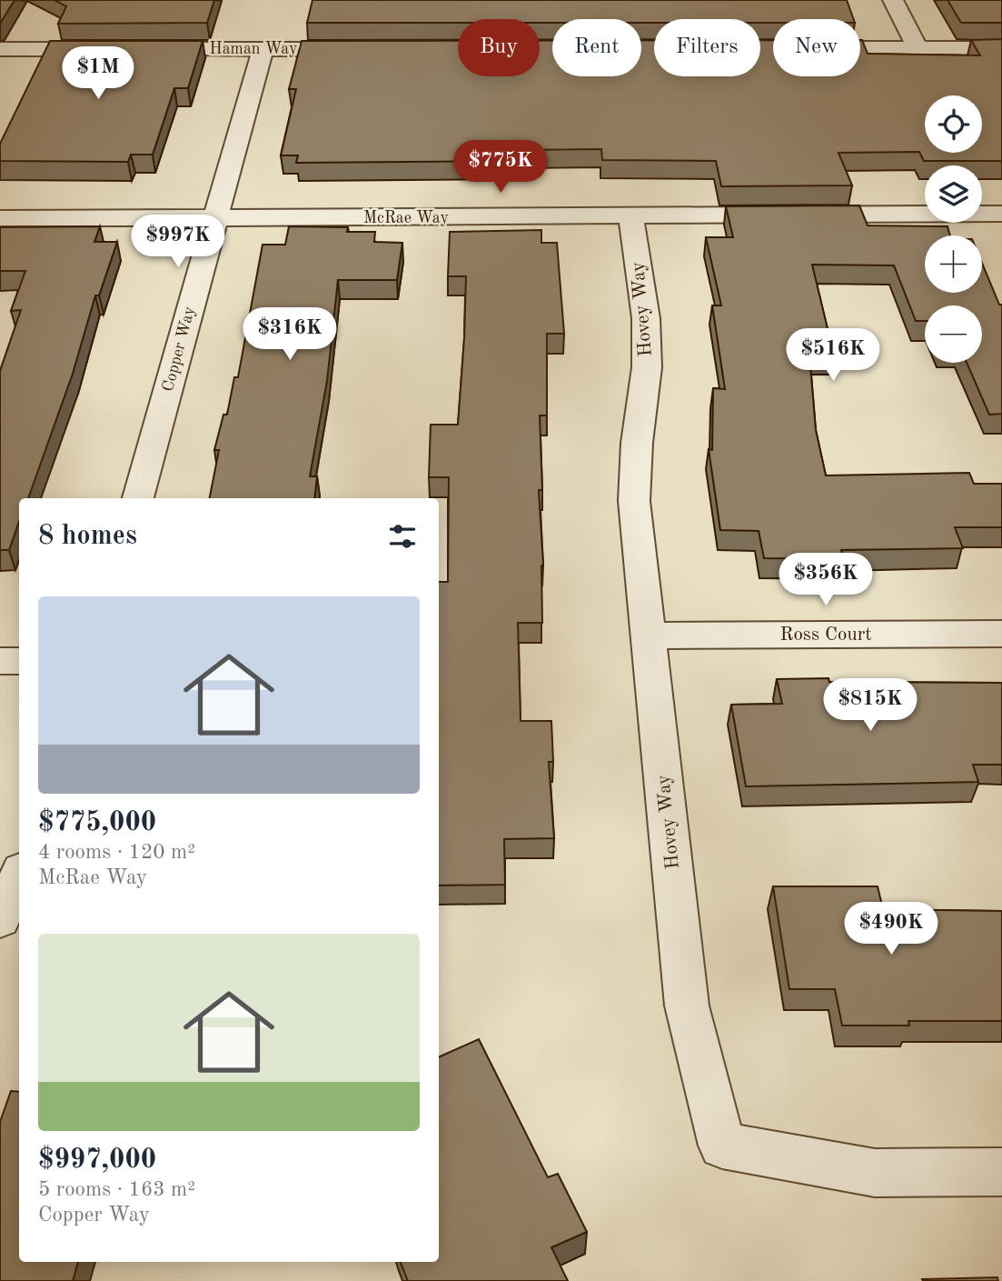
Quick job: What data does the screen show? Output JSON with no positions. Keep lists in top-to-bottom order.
{
  "streets": {
    "street": [
      "Haman Way",
      "McRae Way",
      "Hovey Way",
      "Copper Way",
      "Ross Court"
    ]
  },
  "crossings": [
    ["Haman Way", "Copper Way"],
    ["McRae Way", "Hovey Way"],
    ["McRae Way", "Copper Way"],
    ["Hovey Way", "Ross Court"]
  ],
  "page": {
    "chip": [
      "Buy",
      "Rent",
      "Filters",
      "New"
    ],
    "price": [
      "$1M",
      "$775K",
      "$997K",
      "$316K",
      "$516K",
      "$356K",
      "$815K",
      "$490K"
    ],
    "map_buttons": ["+", "−"],
    "heading": "8 homes",
    "list": [
      {
        "name": "$775,000",
        "note": "4 rooms · 120 m² · McRae Way"
      },
      {
        "name": "$997,000",
        "note": "5 rooms · 163 m² · Copper Way"
      }
    ]
  }
}
